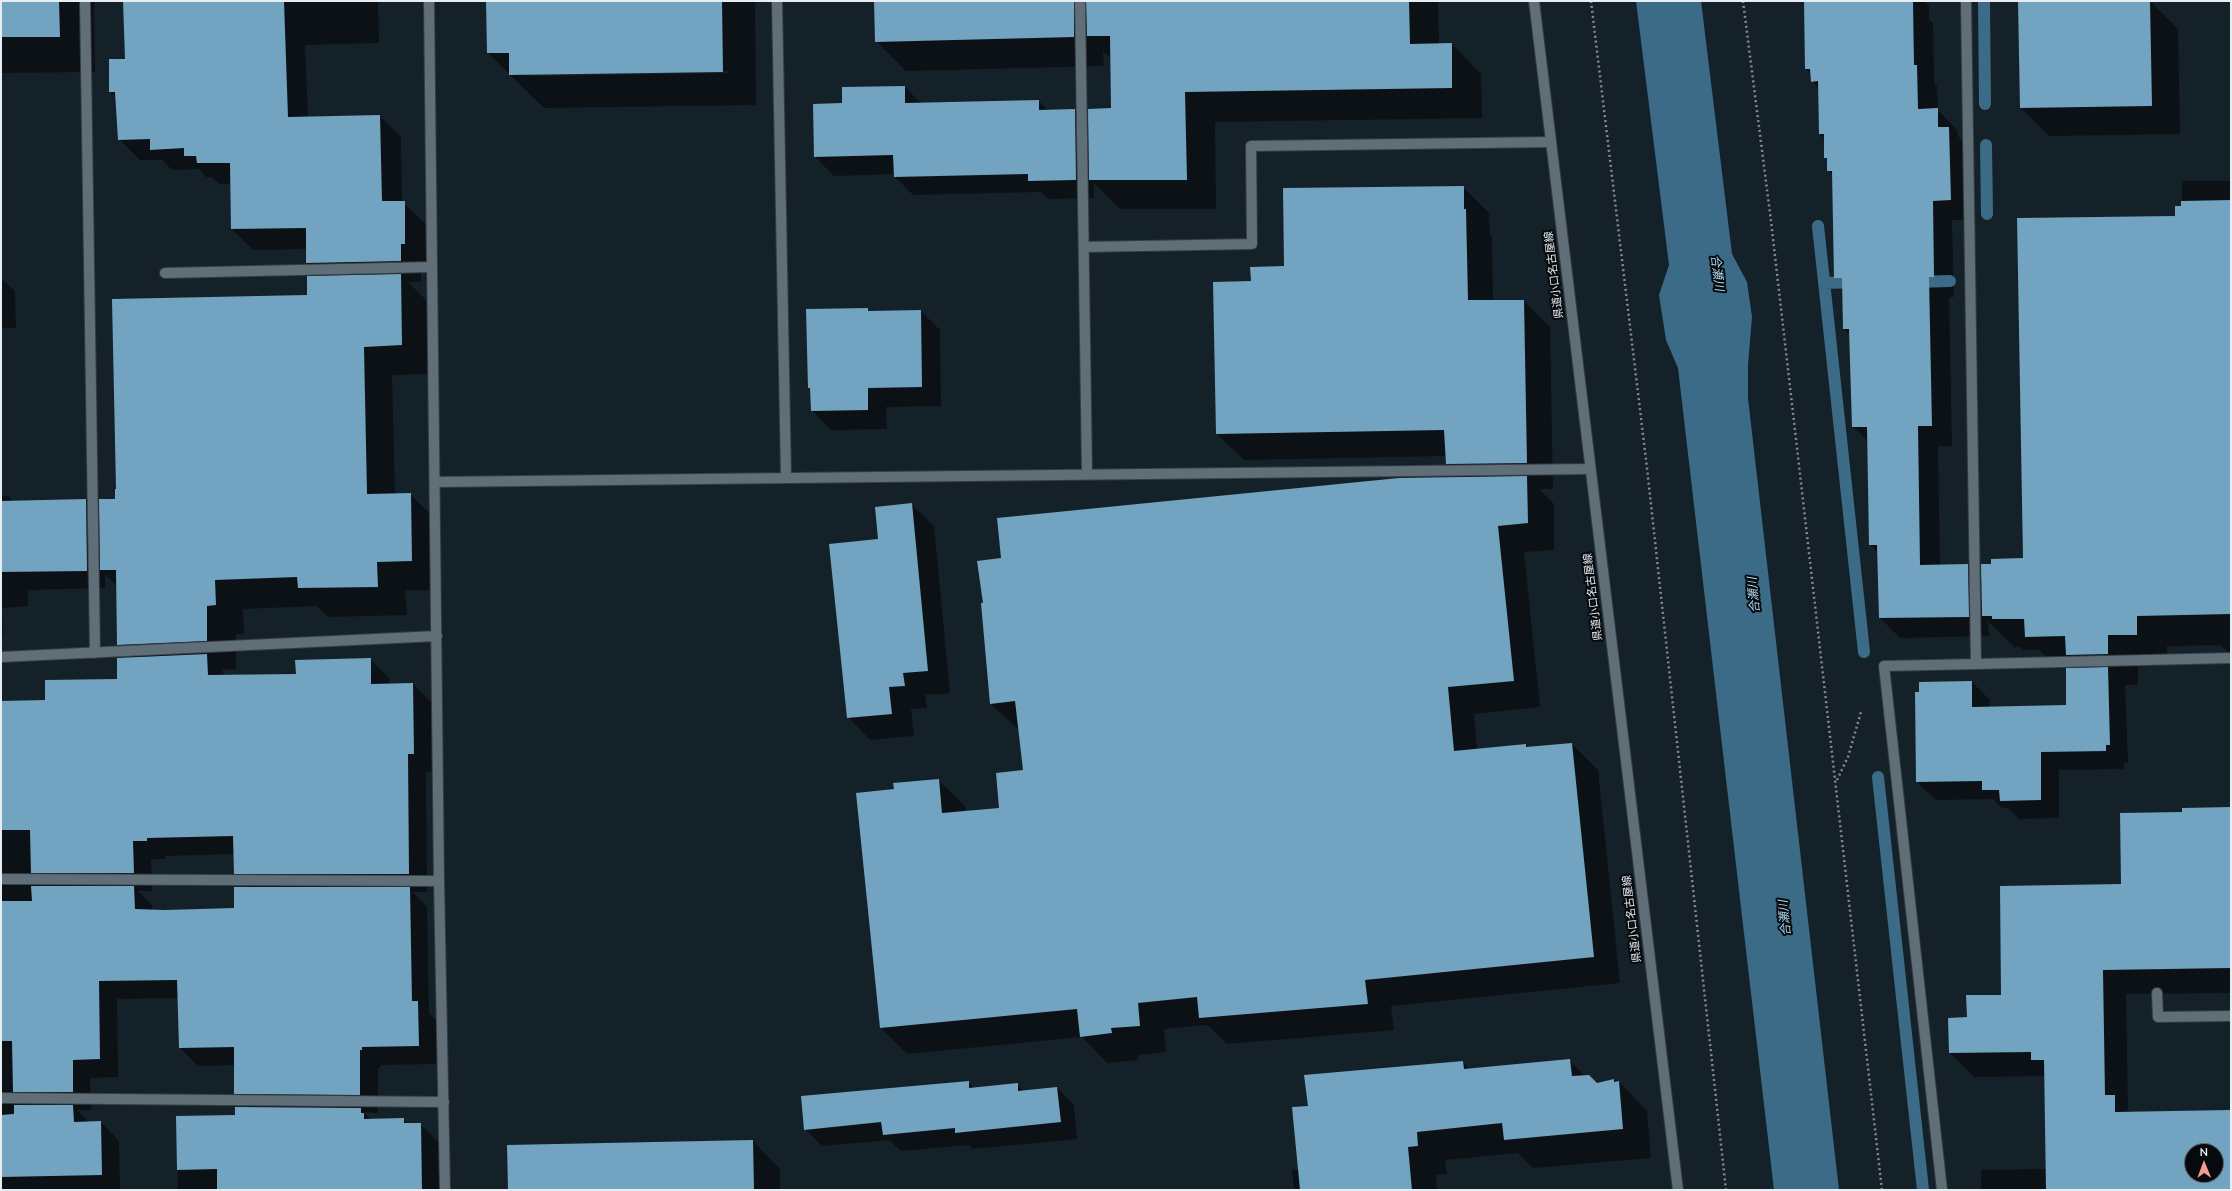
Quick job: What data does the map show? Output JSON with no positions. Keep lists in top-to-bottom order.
{
  "streets": {
    "street": ["県道小口名古屋線"]
  },
  "water": ["合瀬川"],
  "north": "top"
}
